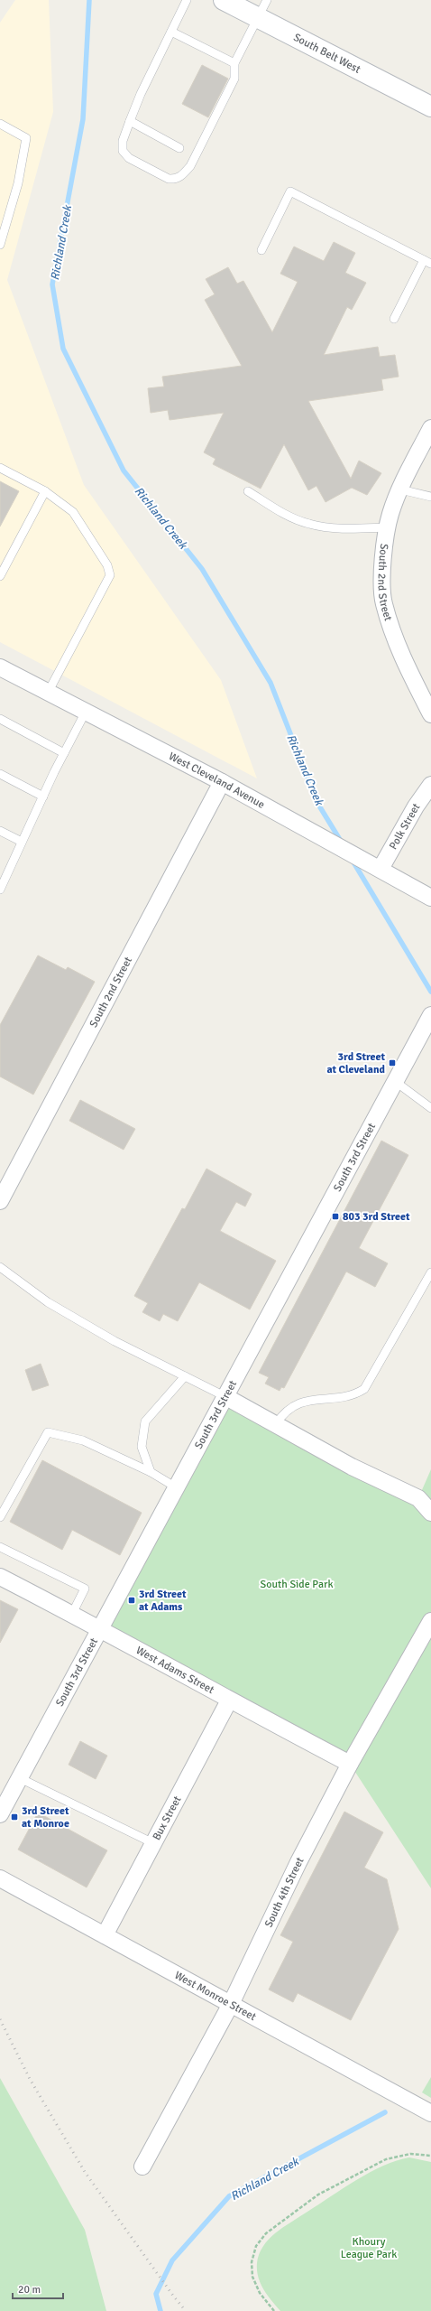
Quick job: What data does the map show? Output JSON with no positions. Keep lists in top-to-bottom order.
{
  "streets": {
    "main road": ["South Belt West"],
    "street": [
      "South 2nd Street",
      "West Cleveland Avenue",
      "Polk Street",
      "South 3rd Street",
      "West Adams Street",
      "Bux Street",
      "South 4th Street",
      "West Monroe Street"
    ]
  },
  "crossings": [
    ["South 2nd Street", "West Cleveland Avenue"],
    ["West Cleveland Avenue", "Polk Street"],
    ["South 3rd Street", "West Adams Street"],
    ["West Adams Street", "Bux Street"],
    ["West Adams Street", "South 4th Street"],
    ["Bux Street", "West Monroe Street"],
    ["South 4th Street", "West Monroe Street"]
  ],
  "water": ["Richland Creek"],
  "parks": ["South Side Park", "Khoury League Park"],
  "places": {
    "transit": [
      "3rd Street at Cleveland",
      "803 3rd Street",
      "3rd Street at Adams",
      "3rd Street at Monroe"
    ]
  },
  "scale_bar": "20 m"
}
